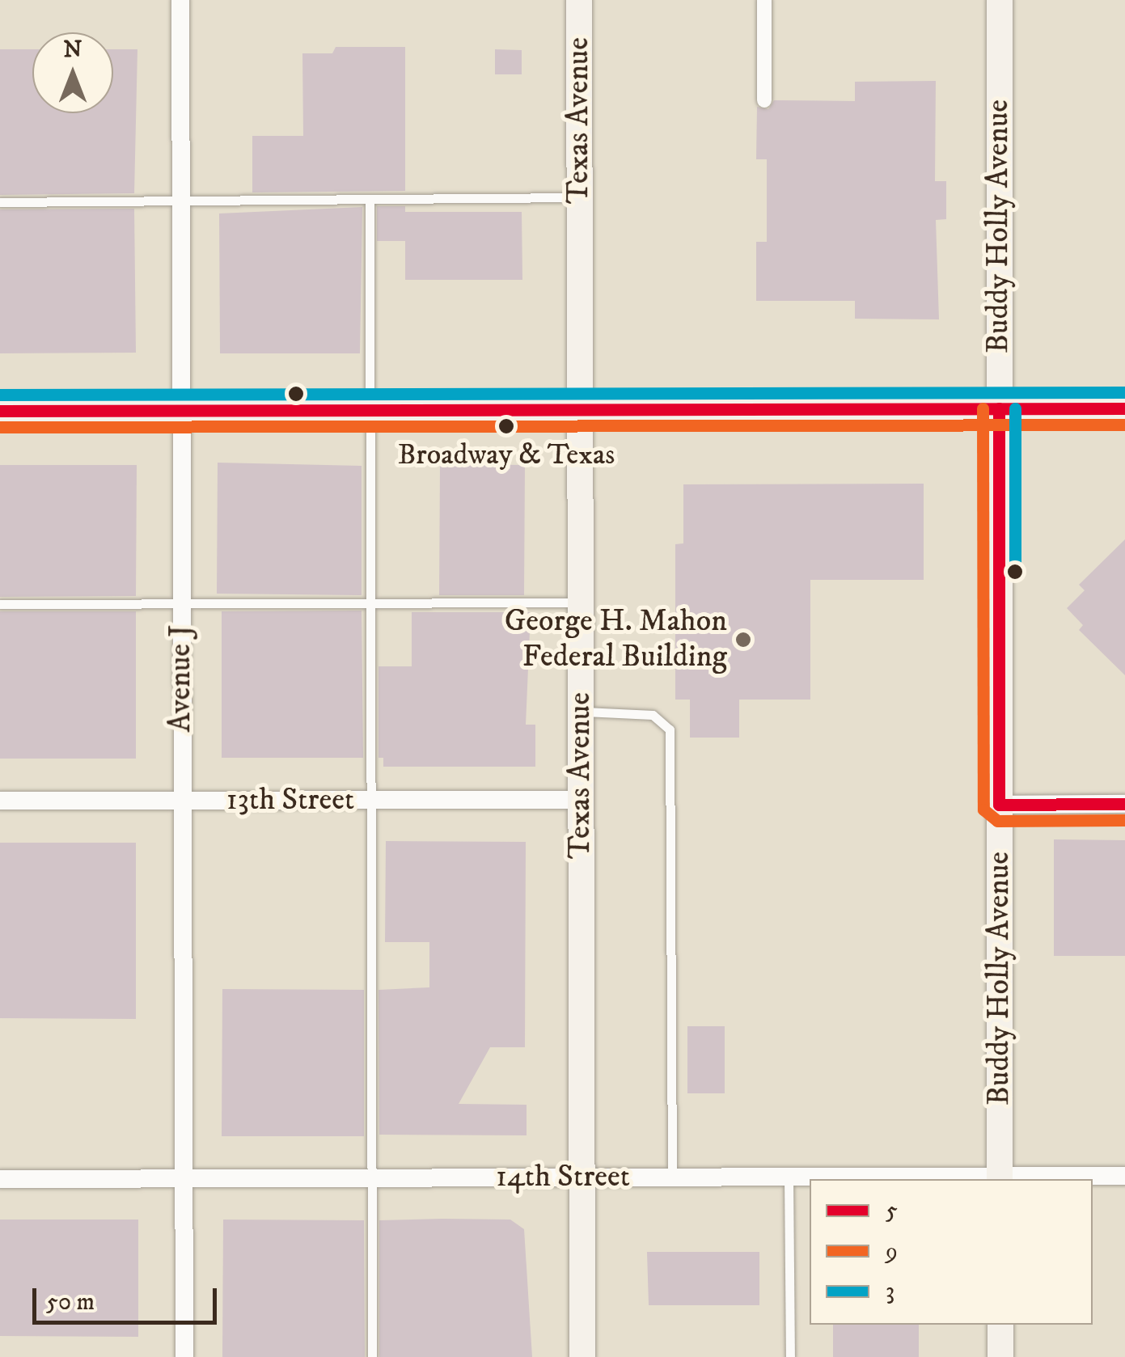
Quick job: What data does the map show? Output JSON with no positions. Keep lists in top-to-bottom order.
{
  "streets": {
    "main road": ["Texas Avenue", "Buddy Holly Avenue"],
    "street": ["Avenue J", "13th Street", "14th Street"]
  },
  "crossings": [
    ["Texas Avenue", "13th Street"],
    ["Texas Avenue", "14th Street"],
    ["Buddy Holly Avenue", "14th Street"],
    ["Avenue J", "13th Street"],
    ["Avenue J", "14th Street"]
  ],
  "places": ["Broadway & Texas", "George H. Mahon Federal Building"],
  "lines": ["transit line 3", "transit line 5", "transit line 9"],
  "legend": ["5", "9", "3"],
  "scale_bar": "50 m",
  "north": "top"
}
